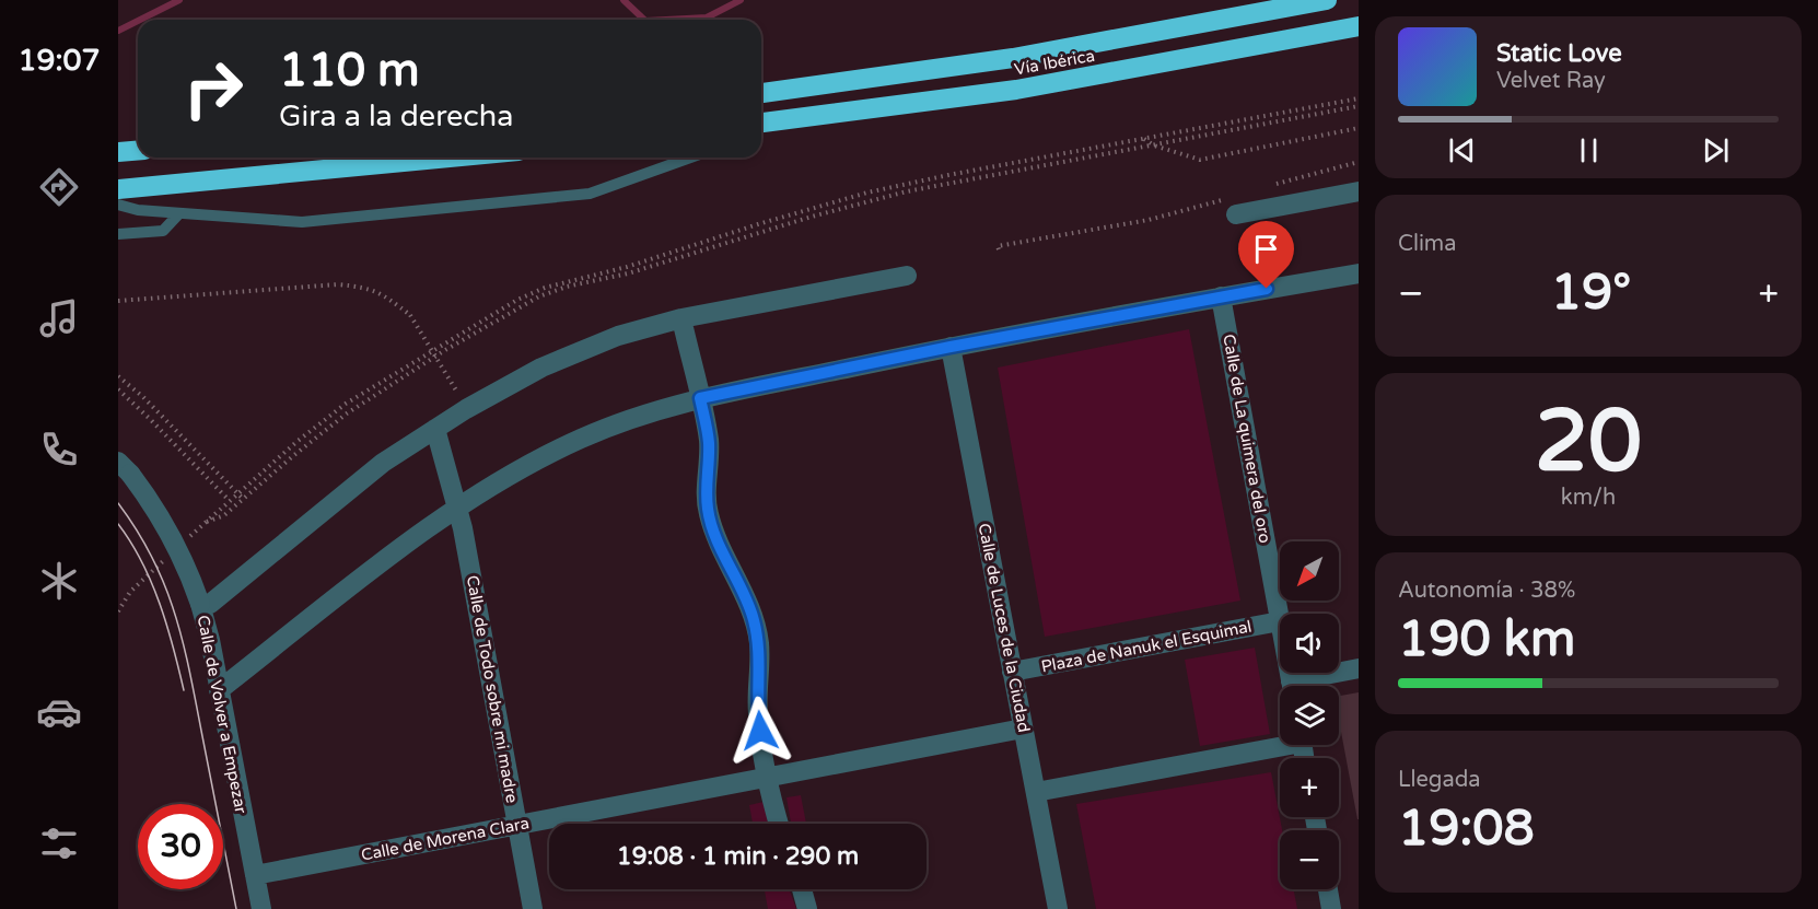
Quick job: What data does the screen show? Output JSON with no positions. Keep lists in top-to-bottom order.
{
  "streets": {
    "highway": ["Vía Ibérica"],
    "street": [
      "Calle de La quimera del oro",
      "Calle de Luces de la Ciudad",
      "Plaza de Nanuk el Esquimal",
      "Calle de Todo sobre mi madre",
      "Calle de Volver a Empezar",
      "Calle de Morena Clara"
    ]
  },
  "crossings": [
    ["Calle de La quimera del oro", "Plaza de Nanuk el Esquimal"],
    ["Calle de Luces de la Ciudad", "Plaza de Nanuk el Esquimal"],
    ["Calle de Luces de la Ciudad", "Calle de Morena Clara"],
    ["Calle de Todo sobre mi madre", "Calle de Morena Clara"],
    ["Calle de Volver a Empezar", "Calle de Morena Clara"]
  ],
  "north": "bottom left",
  "page": {
    "tabs": "19:07",
    "turn": ["110 m", "Gira a la derecha"],
    "song": ["Static Love", "Velvet Ray"],
    "tile": [
      "Clima",
      ["20", "km/h"],
      ["Autonomía · 38%", "190 km"],
      ["Llegada", "19:08"]
    ],
    "heat": ["−", "19°", "+"],
    "map_buttons": ["+", "−"],
    "limit": "30",
    "trip": "19:08 · 1 min · 290 m"
  }
}
